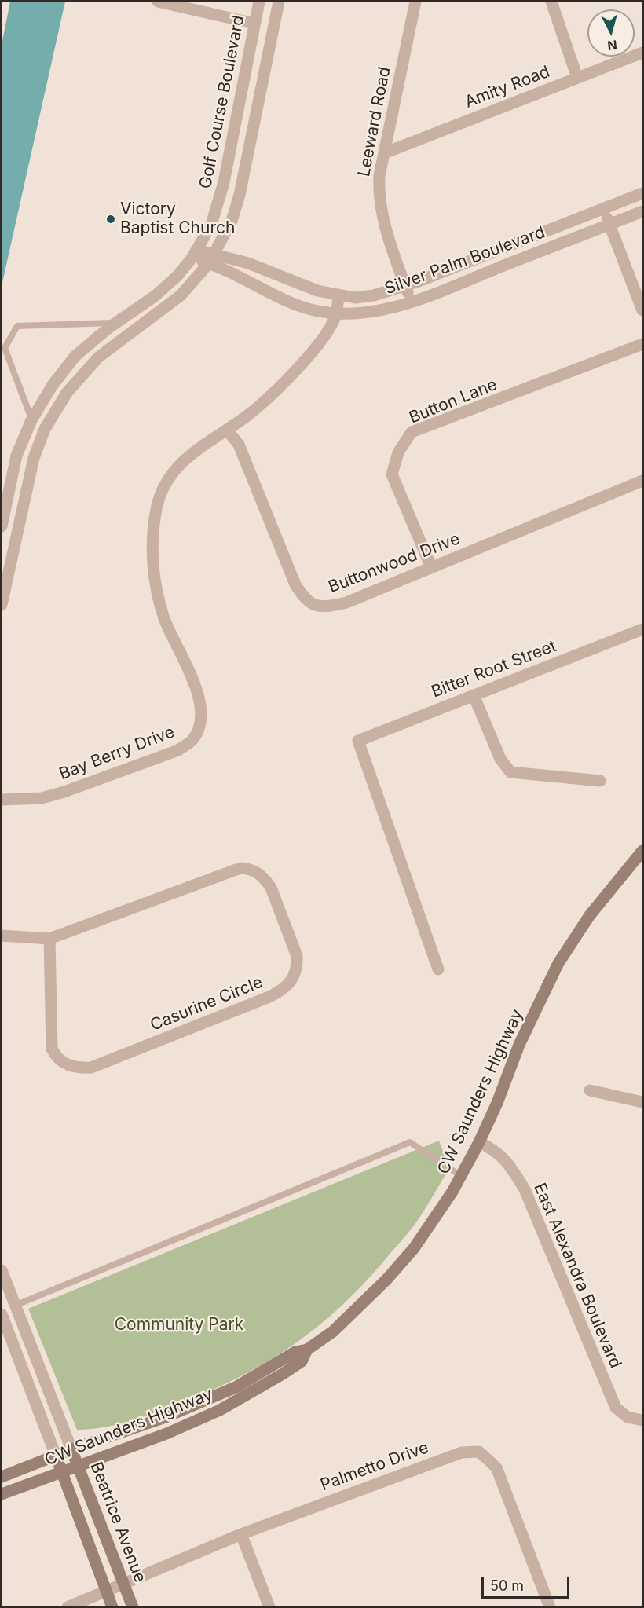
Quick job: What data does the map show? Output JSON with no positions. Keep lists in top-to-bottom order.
{
  "streets": {
    "main road": ["CW Saunders Highway", "Beatrice Avenue"],
    "street": [
      "Amity Road",
      "Golf Course Boulevard",
      "Leeward Road",
      "Silver Palm Boulevard",
      "Button Lane",
      "Buttonwood Drive",
      "Bitter Root Street",
      "Bay Berry Drive",
      "Casurine Circle",
      "East Alexandra Boulevard",
      "Palmetto Drive"
    ]
  },
  "crossings": [
    ["Amity Road", "Leeward Road"],
    ["Golf Course Boulevard", "Silver Palm Boulevard"],
    ["Leeward Road", "Silver Palm Boulevard"],
    ["Silver Palm Boulevard", "Bay Berry Drive"],
    ["Button Lane", "Buttonwood Drive"],
    ["Buttonwood Drive", "Bay Berry Drive"],
    ["CW Saunders Highway", "East Alexandra Boulevard"],
    ["CW Saunders Highway", "Beatrice Avenue"],
    ["Palmetto Drive", "Beatrice Avenue"]
  ],
  "parks": ["Community Park"],
  "places": ["Victory Baptist Church"],
  "scale_bar": "50 m",
  "north": "bottom"
}
